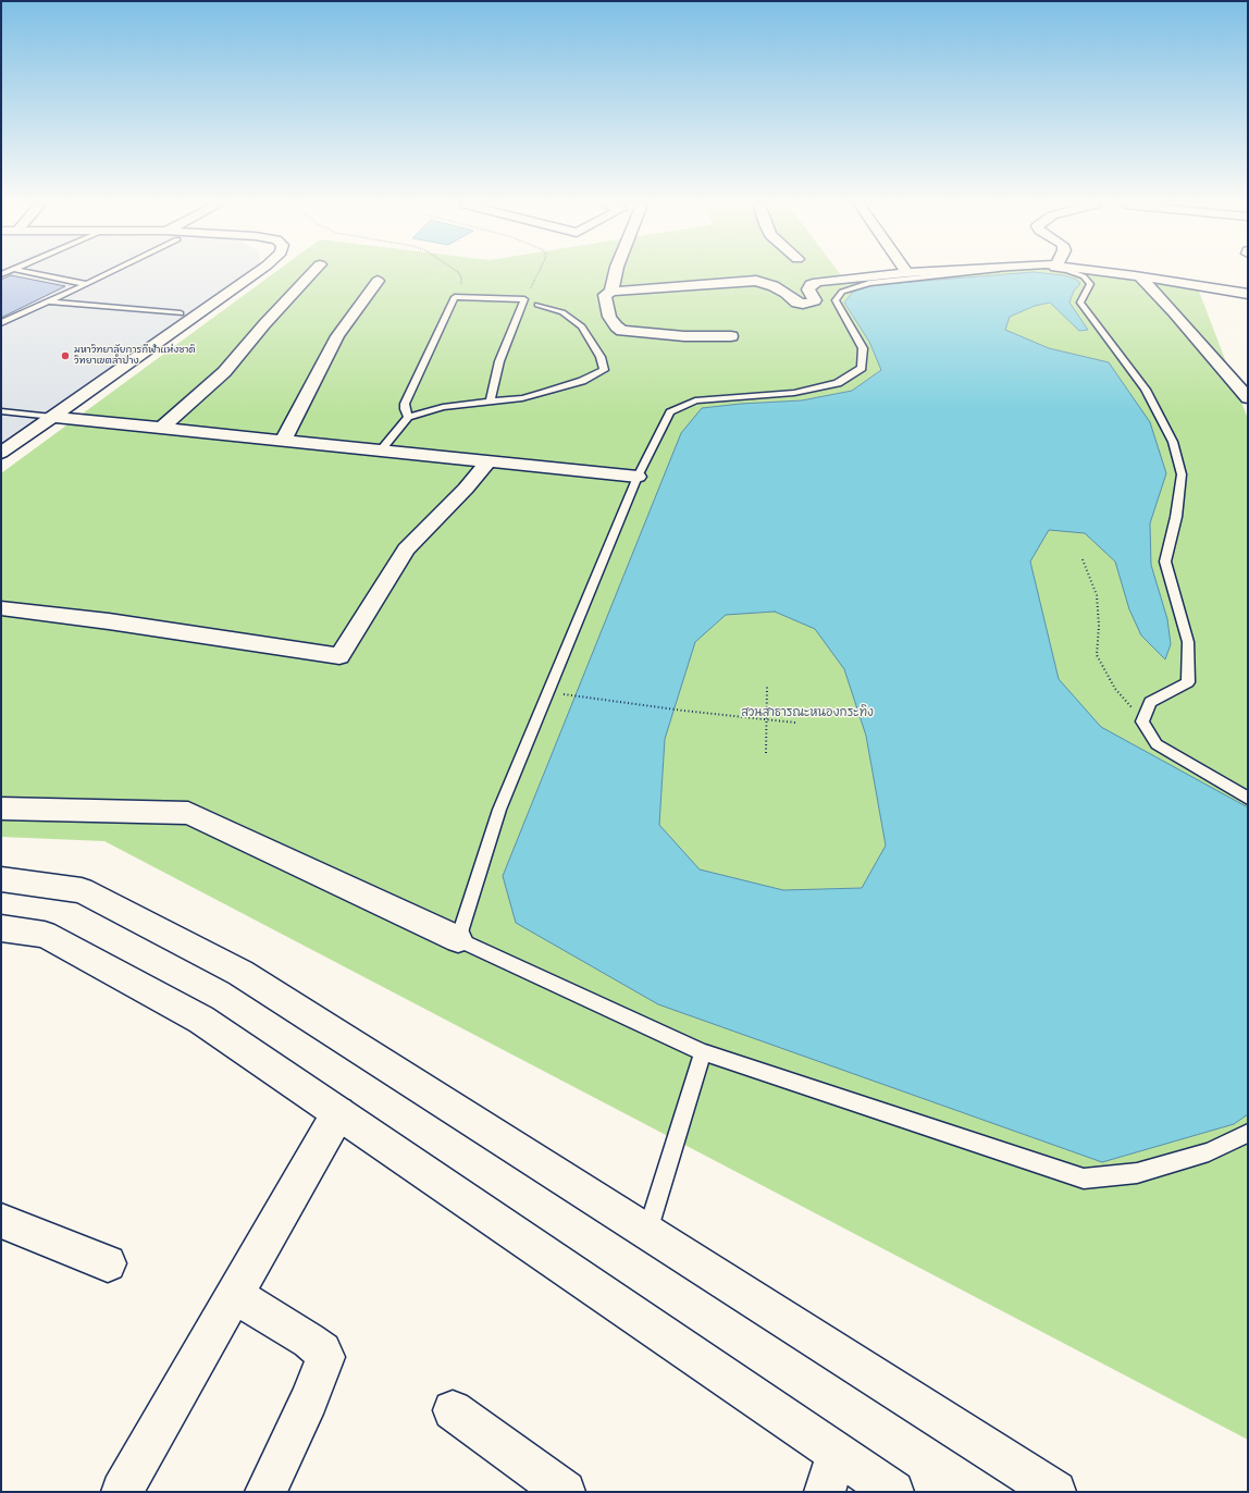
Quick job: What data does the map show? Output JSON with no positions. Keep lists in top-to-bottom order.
{
  "parks": ["สวนสาธารณะหนองกระทิง"],
  "places": ["มหาวิทยาลัยการกีฬาแห่งชาติ วิทยาเขตลำปาง"]
}
